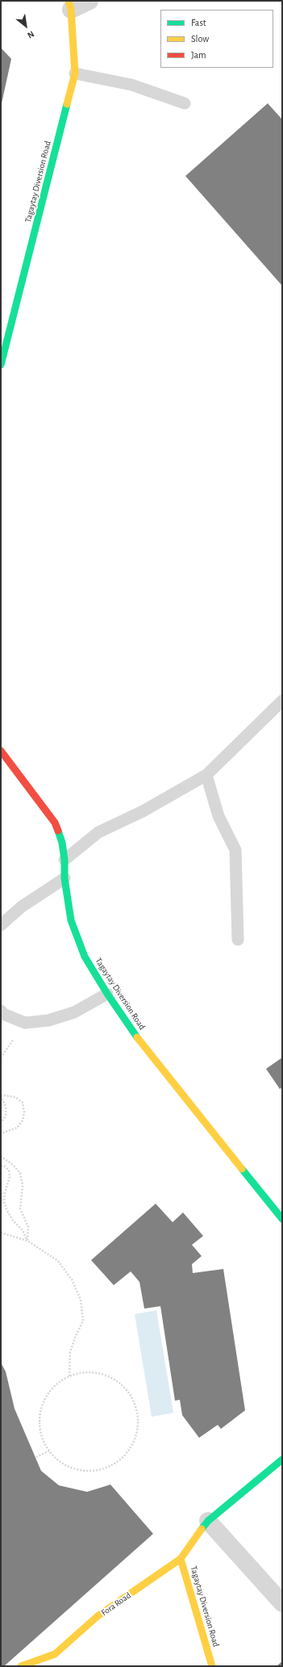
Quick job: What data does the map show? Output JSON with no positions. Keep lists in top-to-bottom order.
{
  "streets": {
    "street": ["Tagaytay Diversion Road", "Fora Road"]
  },
  "crossings": [
    ["Tagaytay Diversion Road", "Fora Road"]
  ],
  "legend": ["Fast", "Slow", "Jam"],
  "north": "bottom right"
}
